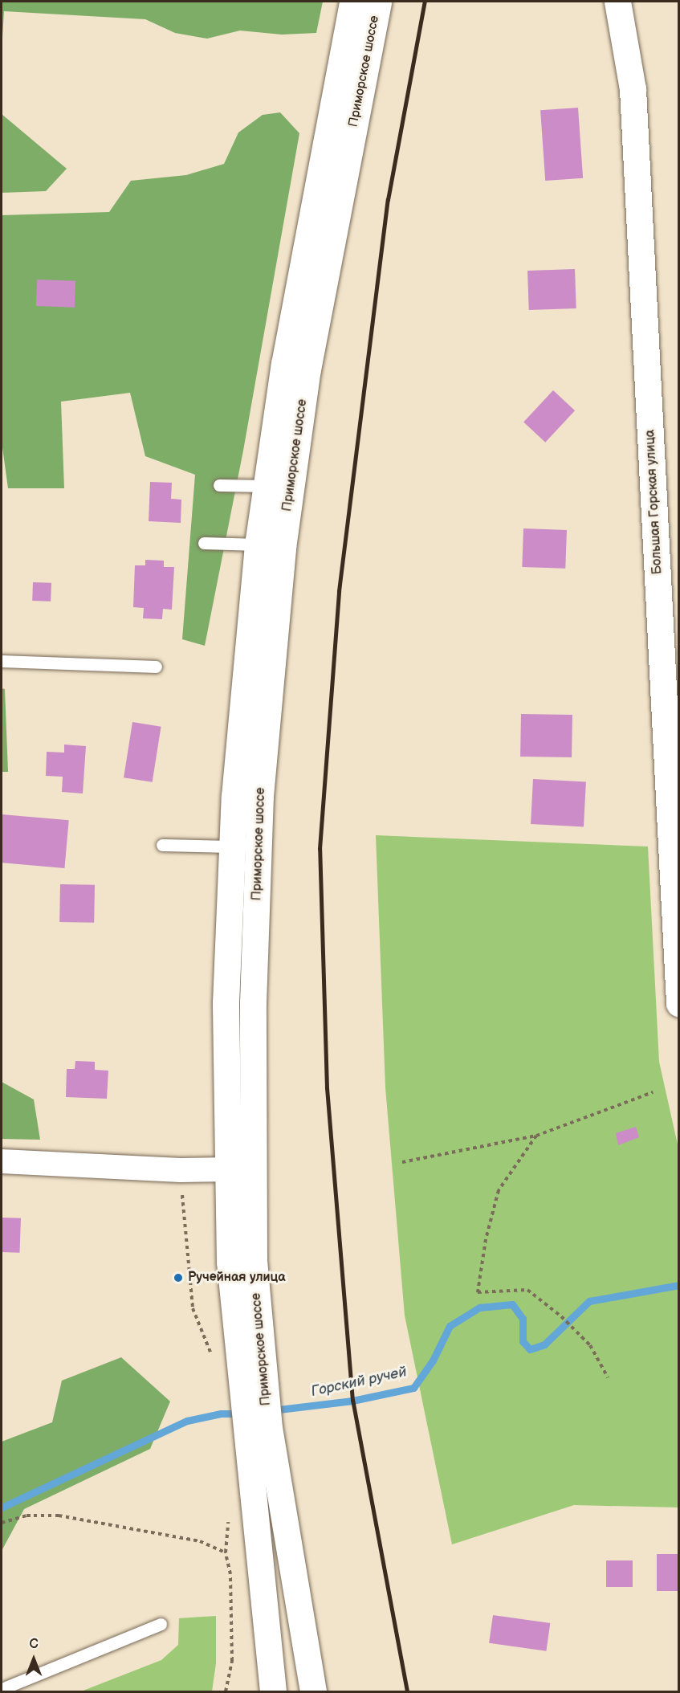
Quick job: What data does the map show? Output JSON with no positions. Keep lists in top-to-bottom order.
{
  "streets": {
    "main road": ["Приморское шоссе", "Большая Горская улица"]
  },
  "water": ["Горский ручей"],
  "places": ["Ручейная улица"],
  "north": "top"
}
